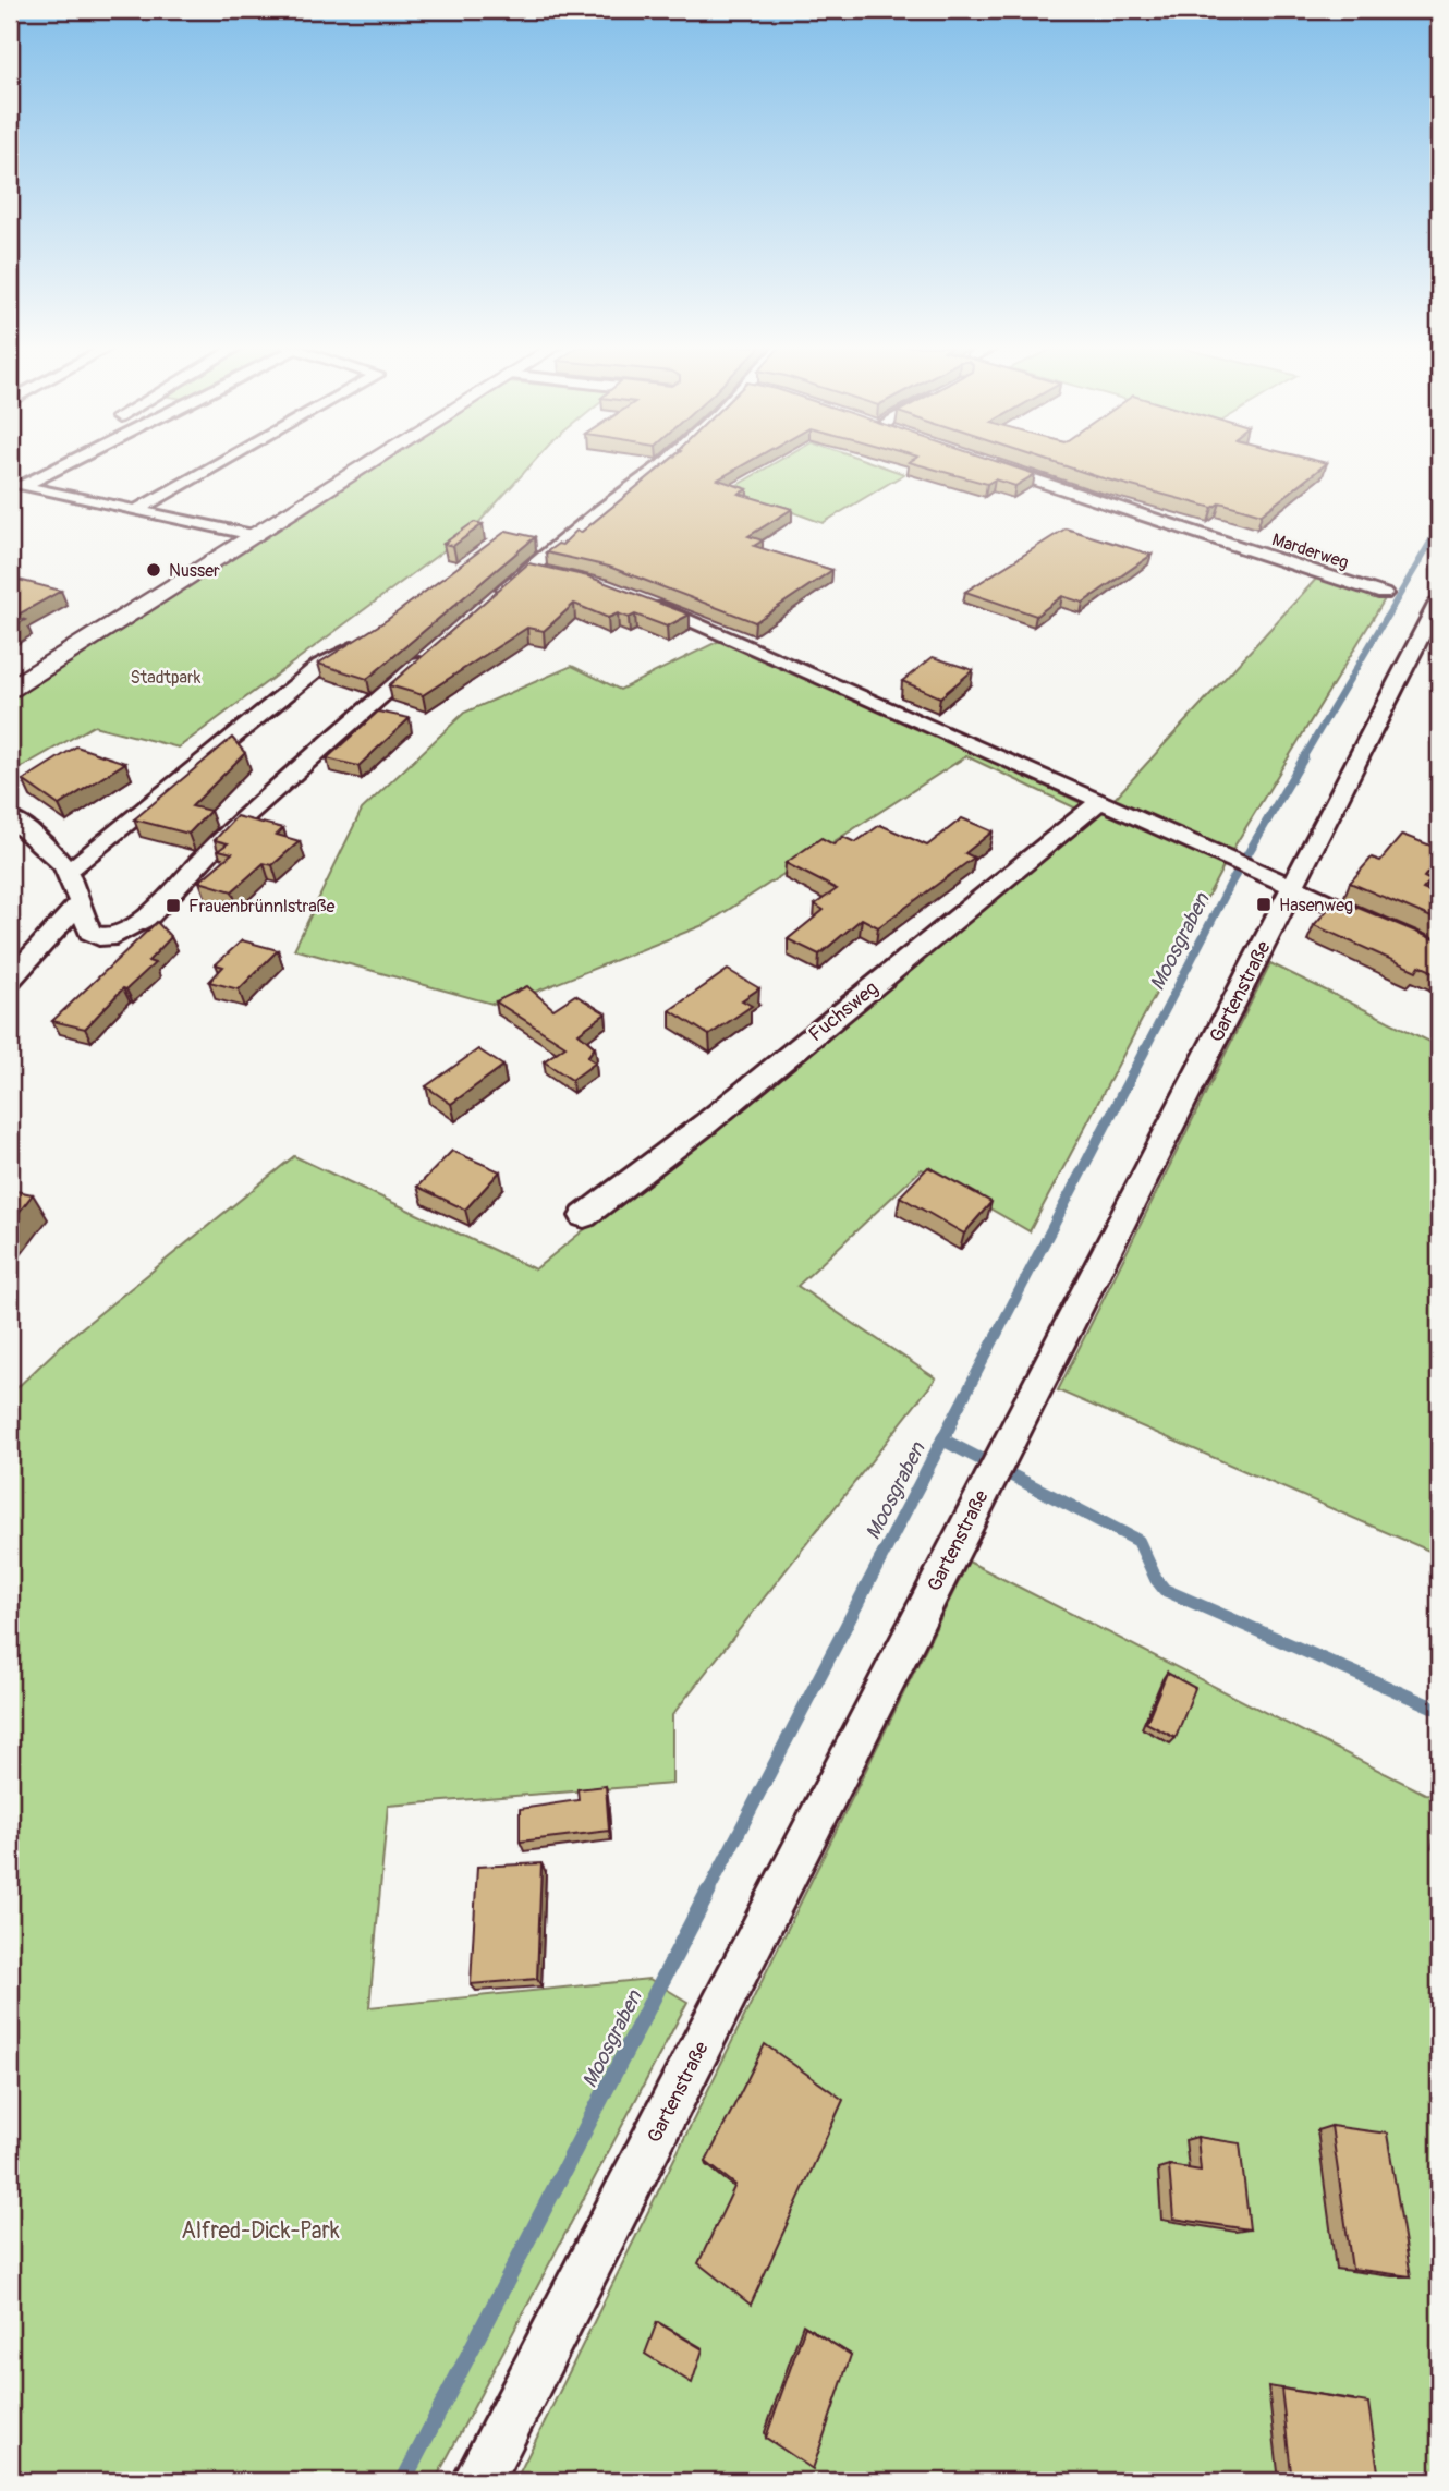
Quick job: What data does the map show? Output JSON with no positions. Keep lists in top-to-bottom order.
{
  "streets": {
    "street": ["Marderweg", "Gartenstraße", "Fuchsweg"]
  },
  "water": ["Moosgraben"],
  "parks": ["Stadtpark", "Alfred-Dick-Park"],
  "places": {
    "other": ["Nusser"],
    "transit": ["Hasenweg", "Frauenbrünnlstraße"]
  }
}
